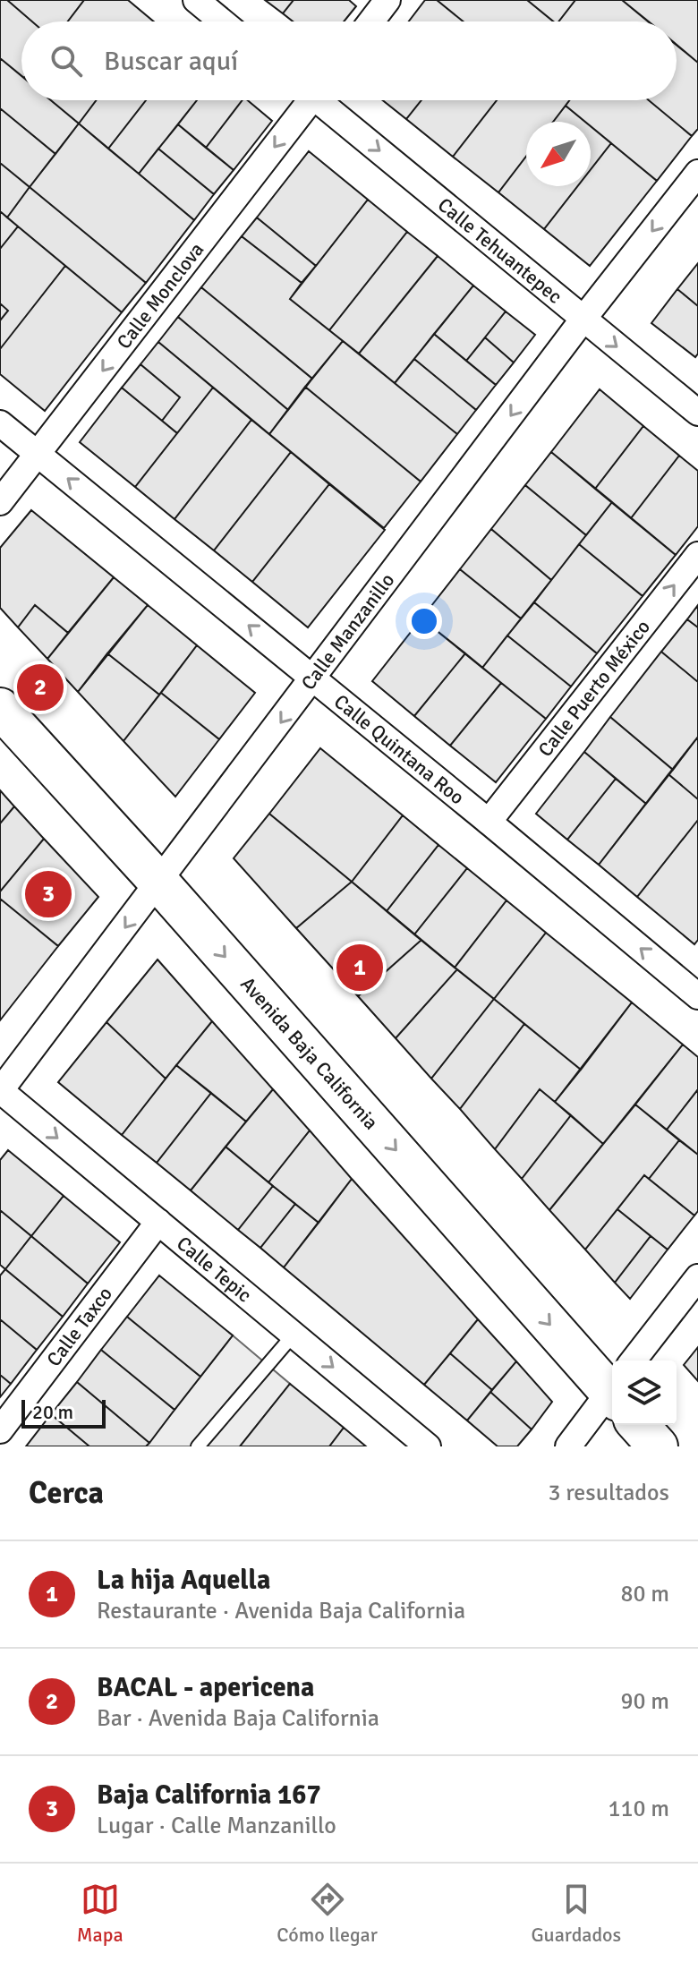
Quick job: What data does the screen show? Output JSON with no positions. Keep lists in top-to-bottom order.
{
  "streets": {
    "main road": ["Avenida Baja California"],
    "street": [
      "Calle Tehuantepec",
      "Calle Monclova",
      "Calle Manzanillo",
      "Calle Puerto México",
      "Calle Quintana Roo",
      "Calle Tepic",
      "Calle Taxco"
    ]
  },
  "crossings": [
    ["Calle Tehuantepec", "Calle Manzanillo"],
    ["Calle Monclova", "Calle Quintana Roo"],
    ["Calle Manzanillo", "Calle Quintana Roo"],
    ["Calle Manzanillo", "Avenida Baja California"],
    ["Calle Manzanillo", "Calle Tepic"],
    ["Calle Puerto México", "Calle Quintana Roo"],
    ["Calle Tepic", "Calle Taxco"]
  ],
  "one_way": [
    "Calle Tehuantepec",
    "Calle Monclova",
    "Calle Manzanillo",
    "Calle Puerto México",
    "Calle Quintana Roo",
    "Avenida Baja California",
    "Calle Tepic"
  ],
  "scale_bar": "20 m",
  "north": "bottom left",
  "page": {
    "search": "Buscar aquí",
    "pins": ["2", "3", "1"],
    "scale": "20 m",
    "heading": ["Cerca", "3 resultados"],
    "list": [
      {
        "mark": "1",
        "name": "La hija Aquella",
        "note": "Restaurante · Avenida Baja California",
        "value": "80 m"
      },
      {
        "mark": "2",
        "name": "BACAL - apericena",
        "note": "Bar · Avenida Baja California",
        "value": "90 m"
      },
      {
        "mark": "3",
        "name": "Baja California 167",
        "note": "Lugar · Calle Manzanillo",
        "value": "110 m"
      }
    ],
    "nav": ["Mapa", "Cómo llegar", "Guardados"]
  }
}
